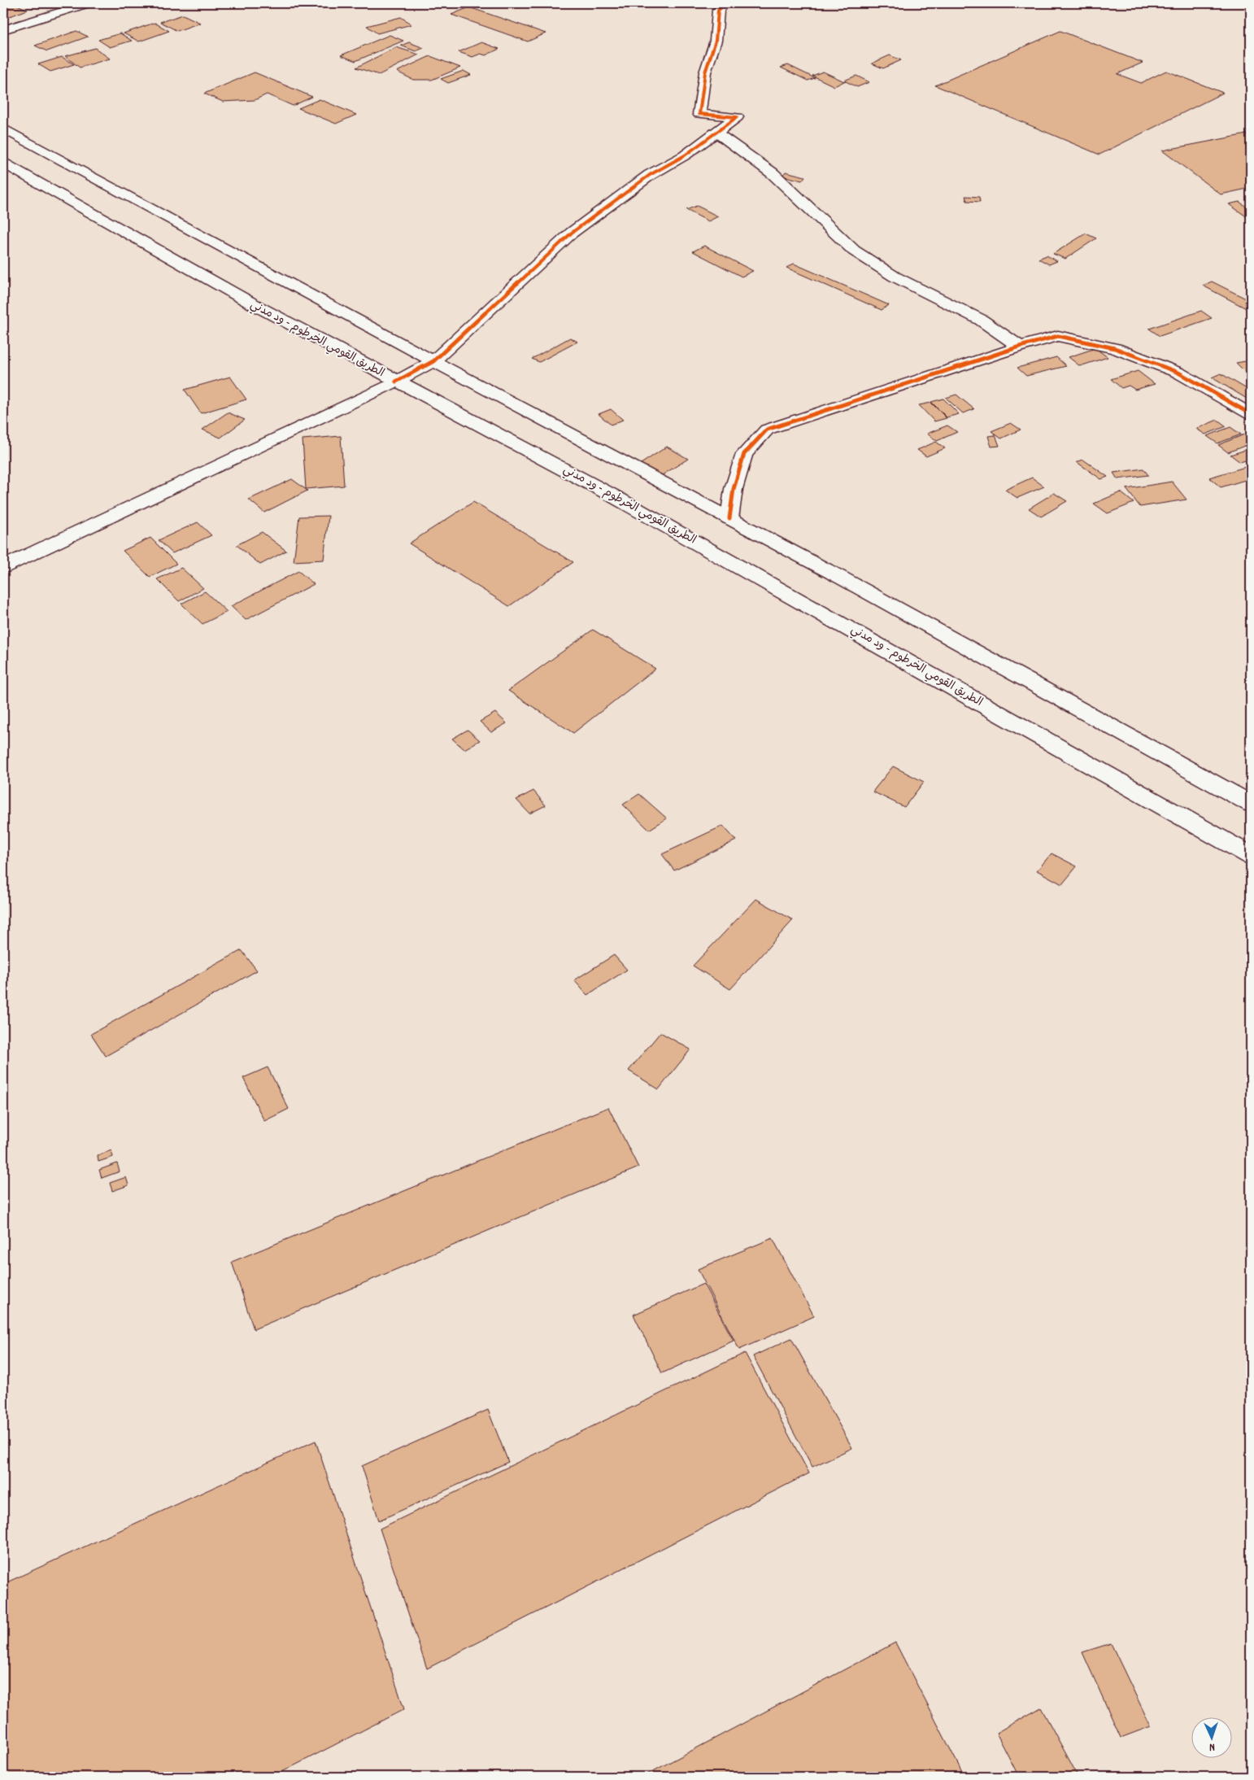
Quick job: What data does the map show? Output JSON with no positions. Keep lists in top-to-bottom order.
{
  "streets": {
    "main road": ["الطريق القومي الخرطوم - ود مدني"]
  },
  "north": "bottom"
}
